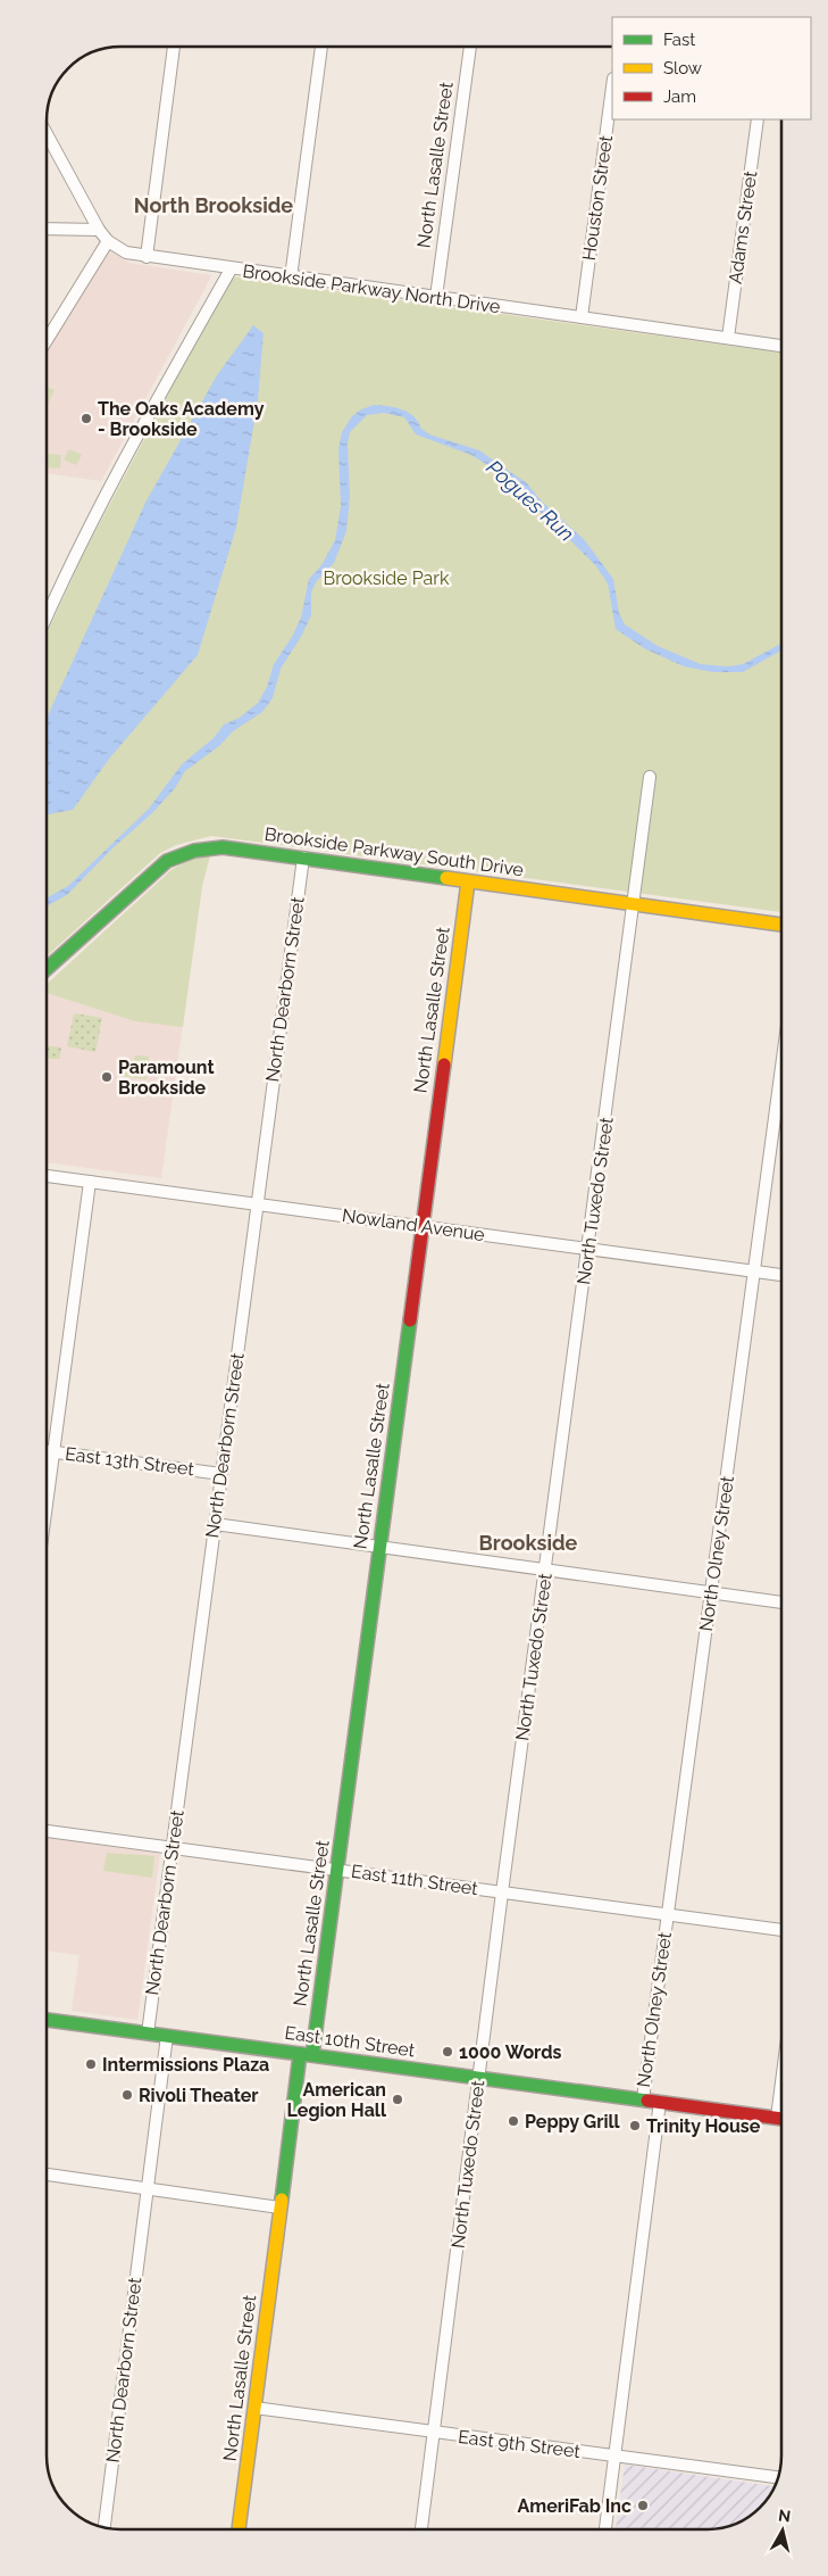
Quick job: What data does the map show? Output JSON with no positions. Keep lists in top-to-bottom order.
{
  "streets": {
    "street": [
      "North Lasalle Street",
      "Houston Street",
      "Adams Street",
      "Brookside Parkway North Drive",
      "Brookside Parkway South Drive",
      "North Dearborn Street",
      "North Tuxedo Street",
      "Nowland Avenue",
      "East 13th Street",
      "North Olney Street",
      "East 11th Street",
      "East 10th Street",
      "East 9th Street"
    ]
  },
  "crossings": [
    ["North Lasalle Street", "Brookside Parkway North Drive"],
    ["North Lasalle Street", "Brookside Parkway South Drive"],
    ["North Lasalle Street", "Nowland Avenue"],
    ["North Lasalle Street", "East 11th Street"],
    ["North Lasalle Street", "East 10th Street"],
    ["North Lasalle Street", "East 9th Street"],
    ["Houston Street", "Brookside Parkway North Drive"],
    ["Adams Street", "Brookside Parkway North Drive"],
    ["Brookside Parkway South Drive", "North Dearborn Street"],
    ["Brookside Parkway South Drive", "North Tuxedo Street"],
    ["North Dearborn Street", "Nowland Avenue"],
    ["North Dearborn Street", "East 13th Street"],
    ["North Dearborn Street", "East 11th Street"],
    ["North Dearborn Street", "East 10th Street"],
    ["North Tuxedo Street", "Nowland Avenue"],
    ["North Tuxedo Street", "East 11th Street"],
    ["North Tuxedo Street", "East 10th Street"],
    ["North Tuxedo Street", "East 9th Street"],
    ["Nowland Avenue", "North Olney Street"],
    ["North Olney Street", "East 11th Street"],
    ["North Olney Street", "East 10th Street"],
    ["North Olney Street", "East 9th Street"]
  ],
  "districts": ["North Brookside", "Brookside"],
  "water": ["Pogues Run"],
  "parks": ["Brookside Park"],
  "places": [
    "The Oaks Academy - Brookside",
    "Paramount Brookside",
    "1000 Words",
    "Intermissions Plaza",
    "Rivoli Theater",
    "American Legion Hall",
    "Peppy Grill",
    "Trinity House",
    "AmeriFab Inc"
  ],
  "legend": ["Fast", "Slow", "Jam"],
  "north": "top"
}
